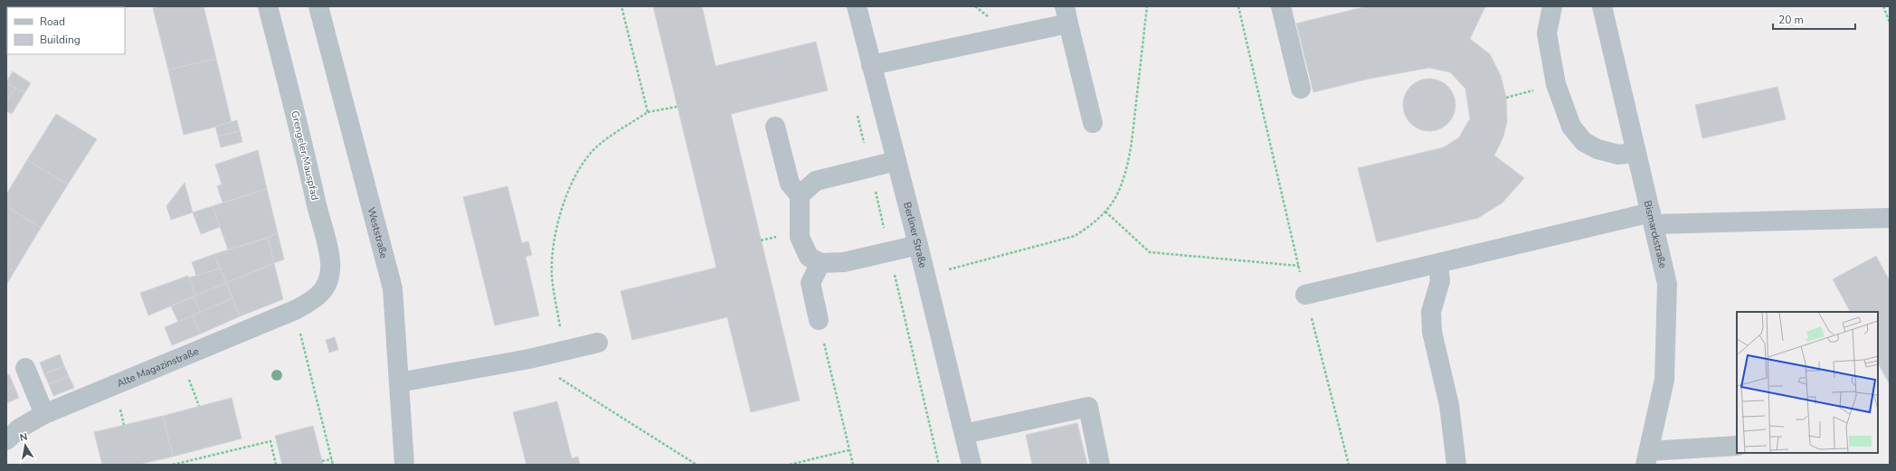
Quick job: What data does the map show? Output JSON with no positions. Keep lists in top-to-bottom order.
{
  "streets": {
    "street": [
      "Grengeler Mauspfad",
      "Weststraße",
      "Bismarckstraße",
      "Berliner Straße",
      "Alte Magazinstraße"
    ]
  },
  "crossings": [
    ["Grengeler Mauspfad", "Alte Magazinstraße"]
  ],
  "legend": ["Road", "Building"],
  "scale_bar": "20 m",
  "north": "top"
}
